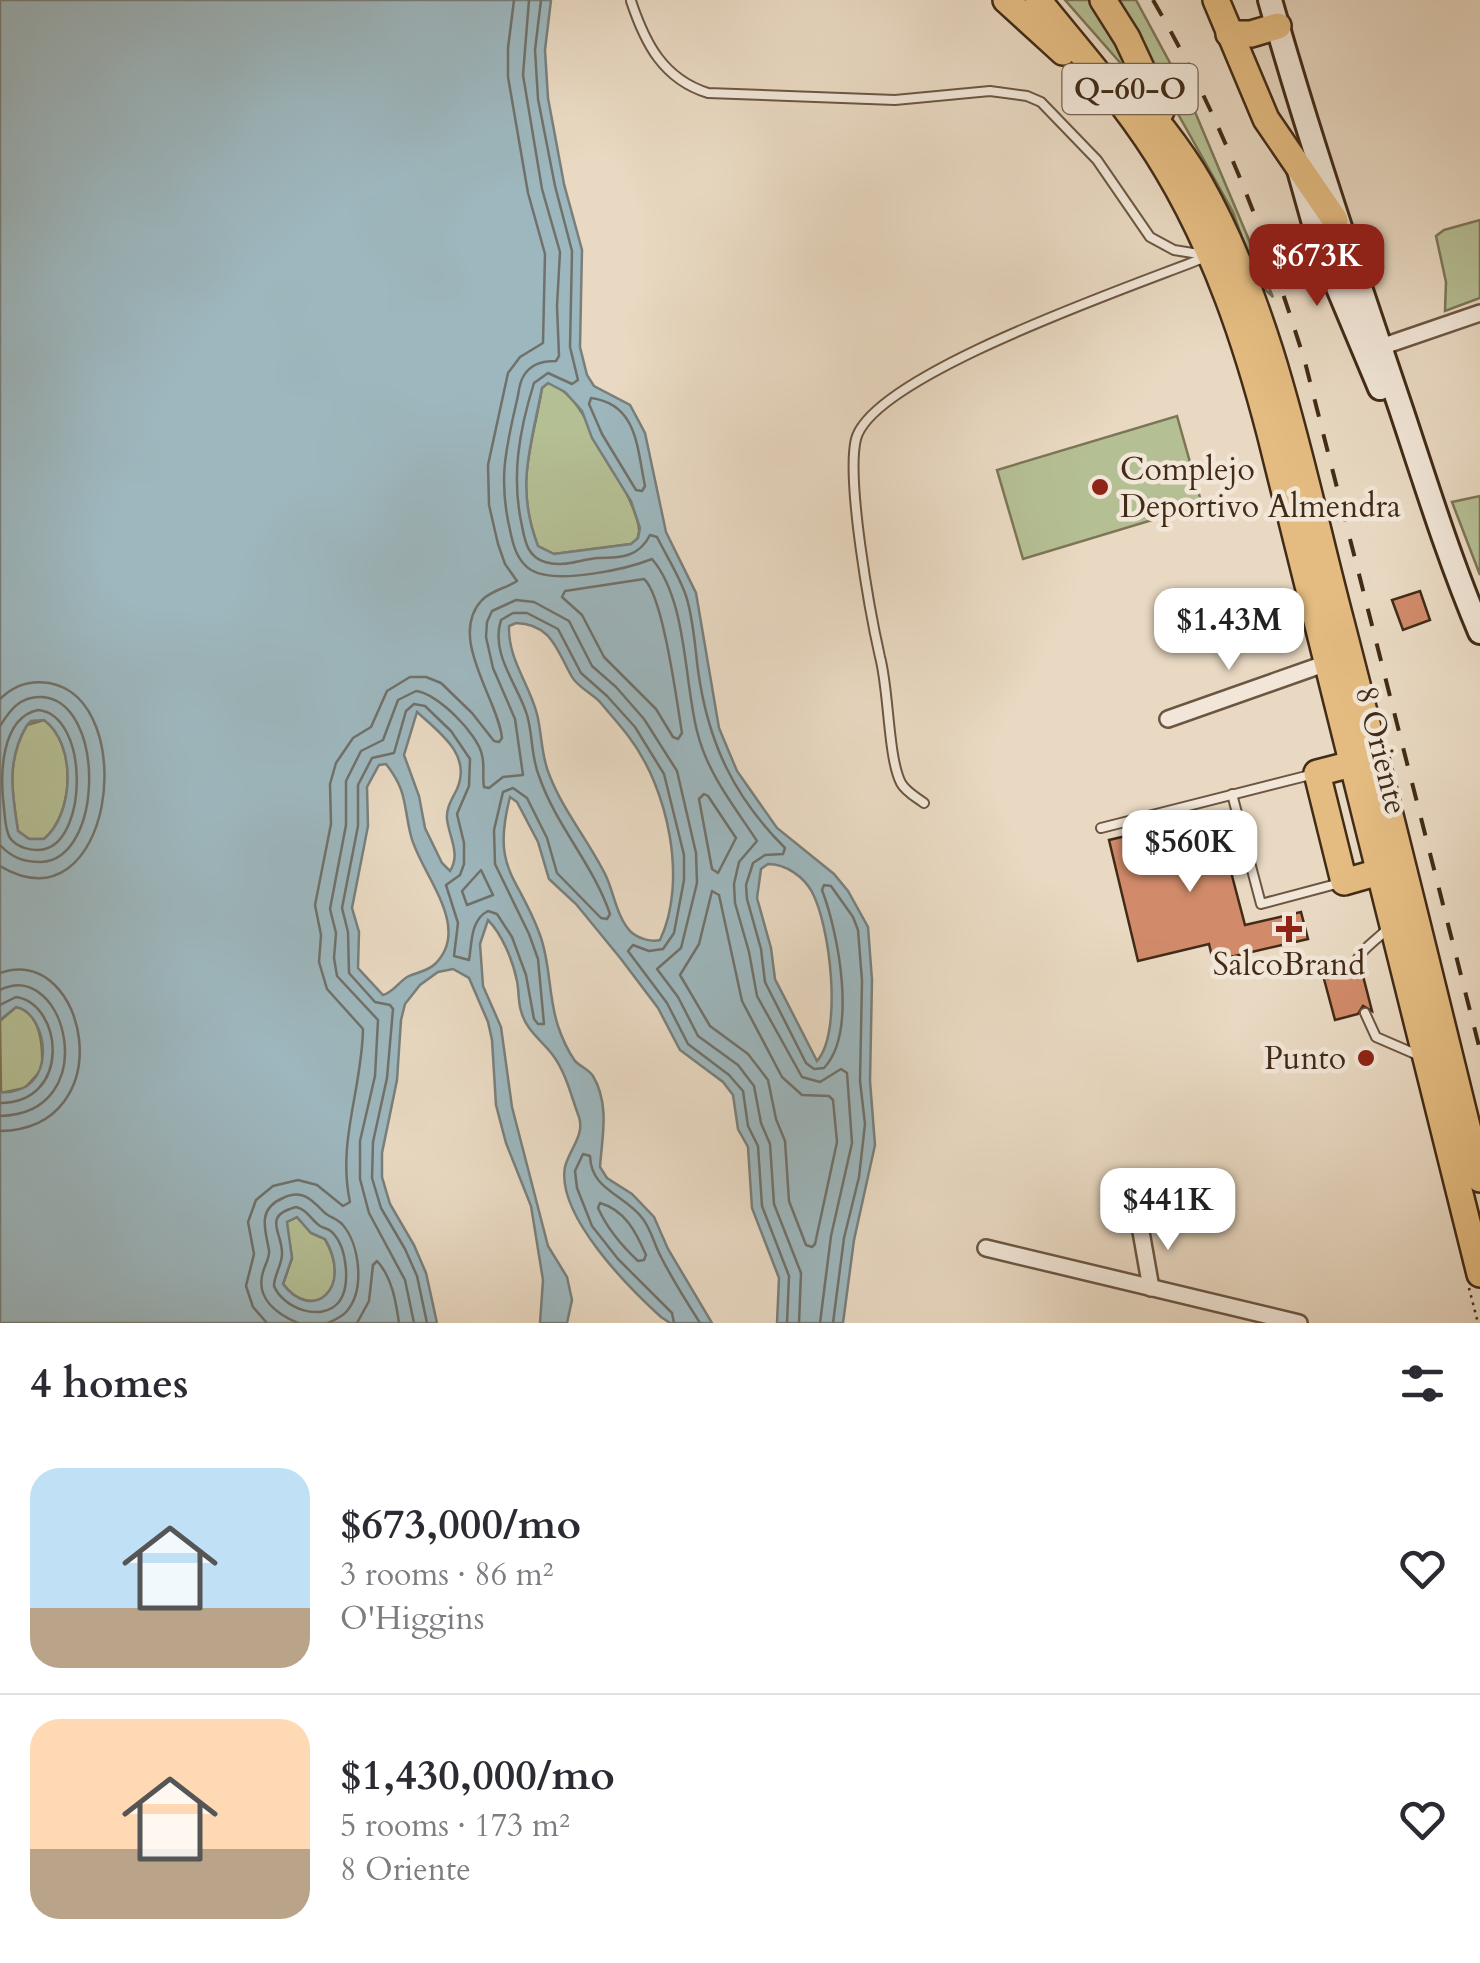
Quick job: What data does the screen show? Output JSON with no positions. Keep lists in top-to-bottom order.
{
  "streets": {
    "main road": ["Q-60-O", "8 Oriente"]
  },
  "places": {
    "other": ["Complejo Deportivo Almendra", "Punto"],
    "health": ["SalcoBrand"]
  },
  "page": {
    "price": [
      "$673K",
      "$1.43M",
      "$560K",
      "$441K"
    ],
    "heading": "4 homes",
    "list": [
      {
        "name": "$673,000/mo",
        "note": "3 rooms · 86 m² · O'Higgins"
      },
      {
        "name": "$1,430,000/mo",
        "note": "5 rooms · 173 m² · 8 Oriente"
      }
    ]
  }
}
